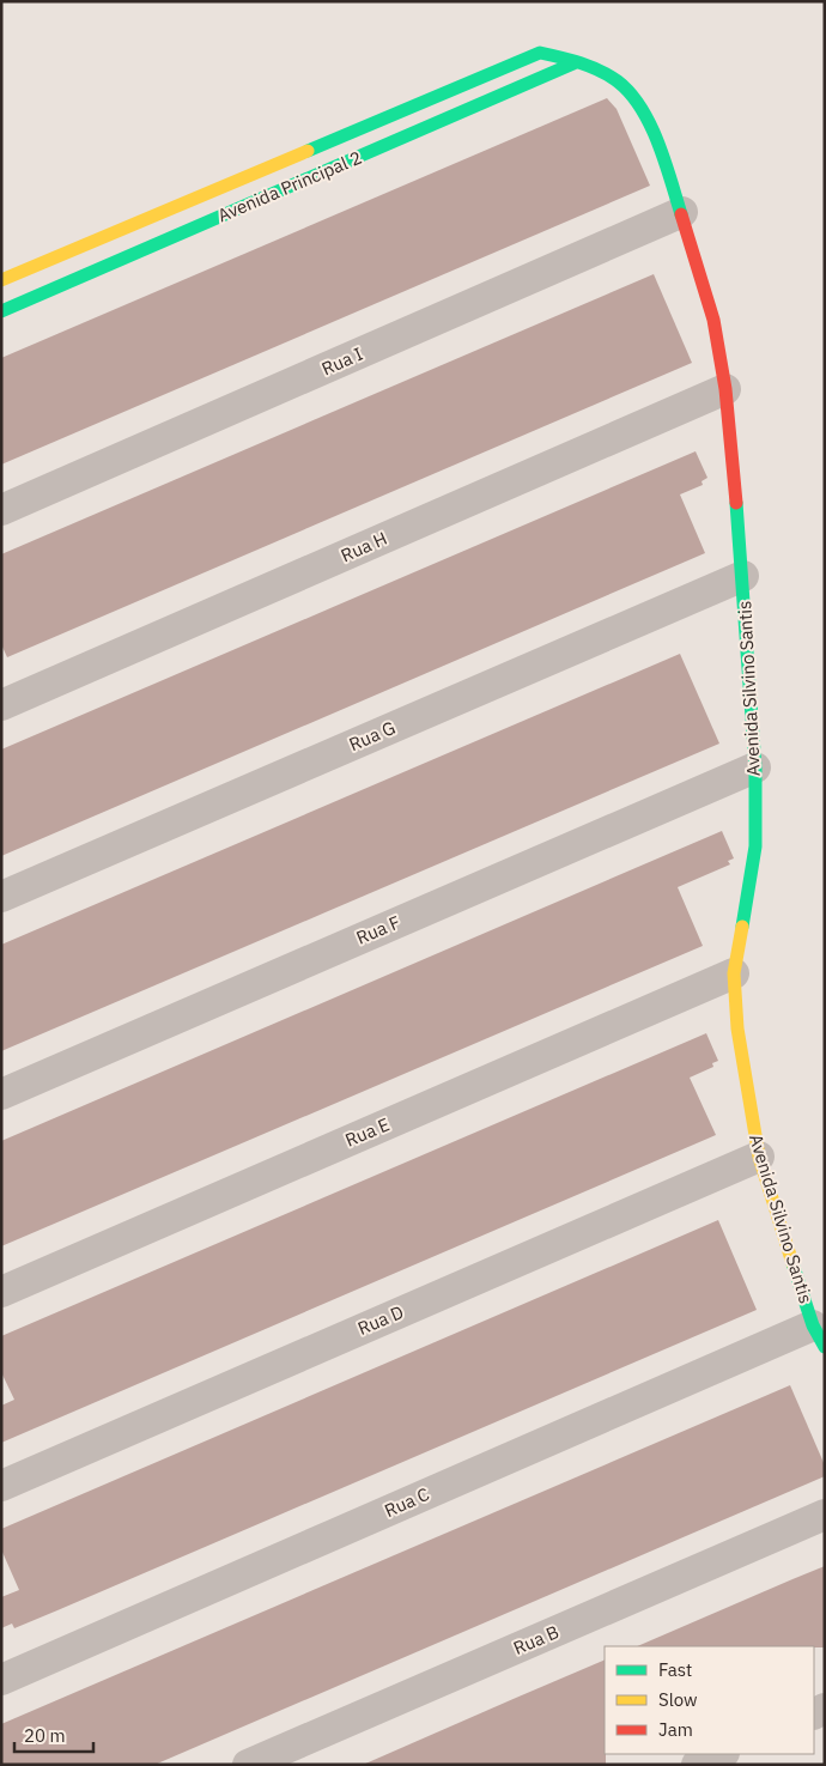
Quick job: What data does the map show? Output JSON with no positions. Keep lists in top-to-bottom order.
{
  "streets": {
    "main road": ["Avenida Principal 2", "Avenida Silvino Santis"],
    "street": [
      "Rua I",
      "Rua H",
      "Rua G",
      "Rua F",
      "Rua E",
      "Rua D",
      "Rua C",
      "Rua B"
    ]
  },
  "crossings": [
    ["Avenida Principal 2", "Avenida Silvino Santis"],
    ["Rua I", "Avenida Silvino Santis"],
    ["Rua H", "Avenida Silvino Santis"],
    ["Avenida Silvino Santis", "Rua G"],
    ["Avenida Silvino Santis", "Rua F"],
    ["Avenida Silvino Santis", "Rua E"],
    ["Avenida Silvino Santis", "Rua D"],
    ["Avenida Silvino Santis", "Rua C"]
  ],
  "legend": ["Fast", "Slow", "Jam"],
  "scale_bar": "20 m"
}
